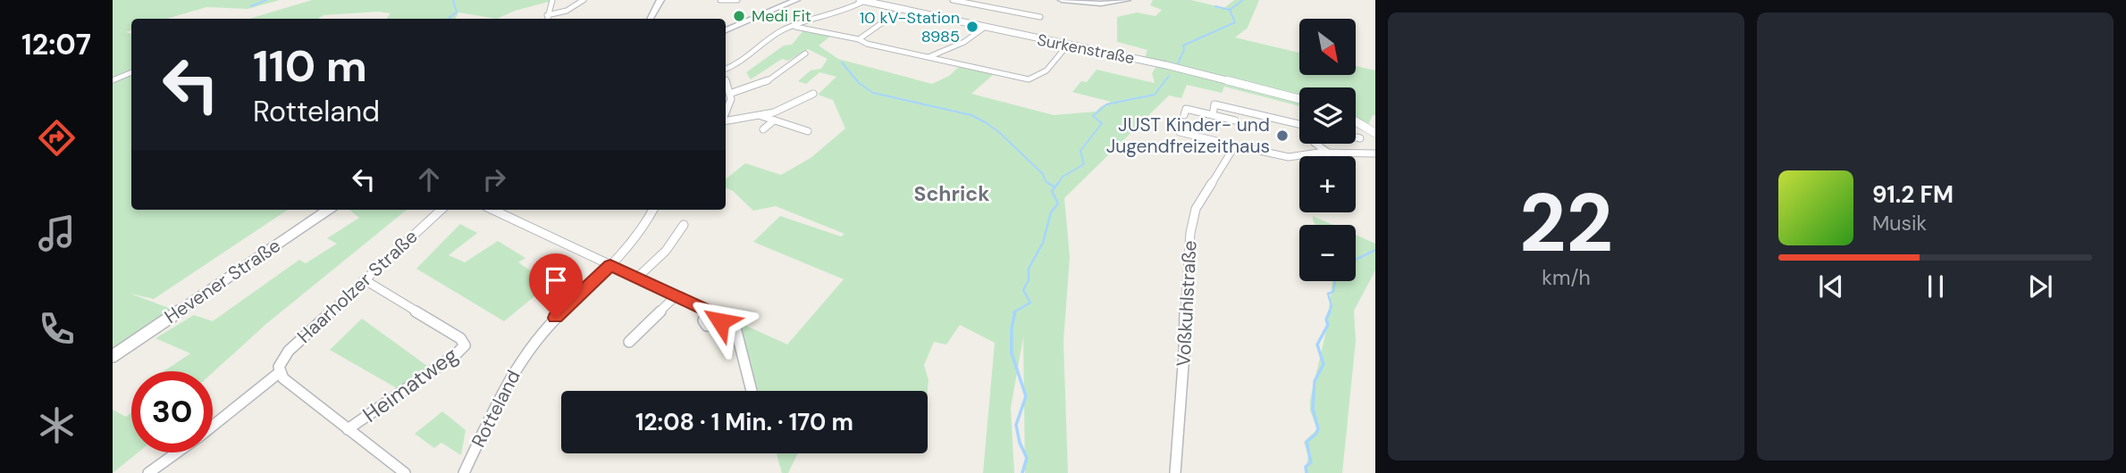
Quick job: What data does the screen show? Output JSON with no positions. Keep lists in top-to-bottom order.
{
  "streets": {
    "street": [
      "Surkenstraße",
      "Hevener Straße",
      "Haarholzer Straße",
      "Voßkuhlstraße",
      "Heimatweg",
      "Rotteland"
    ]
  },
  "crossings": [
    ["Haarholzer Straße", "Heimatweg"]
  ],
  "districts": ["Schrick"],
  "places": ["Medi Fit", "10 kV-Station 8985", "JUST Kinder- und Jugendfreizeithaus"],
  "north": "bottom right",
  "page": {
    "tabs": "12:07",
    "tile": ["22", "km/h"],
    "map_buttons": ["+", "−"],
    "turn": ["110 m", "Rotteland"],
    "song": ["91.2 FM", "Musik"],
    "limit": "30",
    "trip": "12:08 · 1 Min. · 170 m"
  }
}
